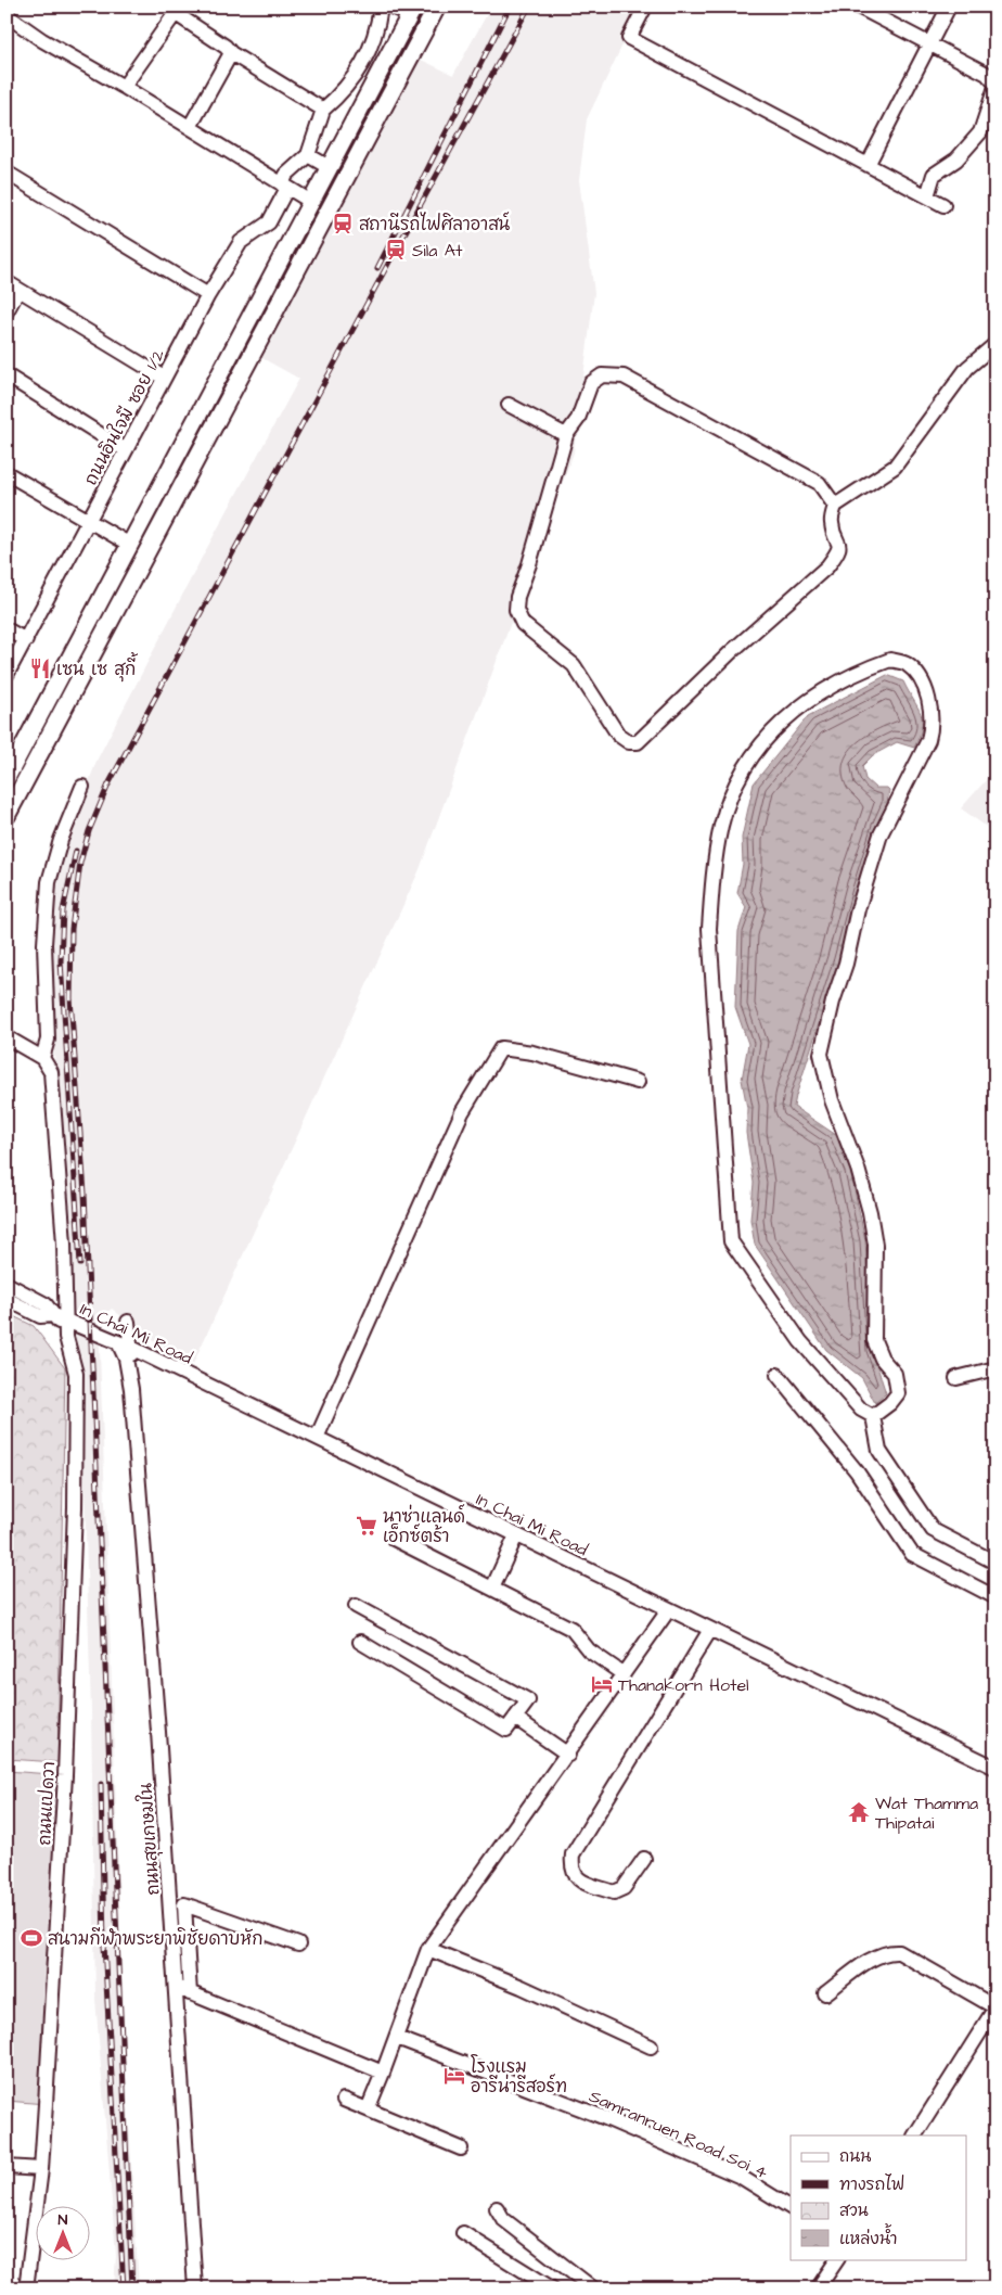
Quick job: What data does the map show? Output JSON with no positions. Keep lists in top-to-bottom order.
{
  "streets": {
    "street": [
      "ถนนอินใจมี ซอย 1/2",
      "In Chai Mi Road",
      "ถนนแปดวา",
      "ถนนสุขเกษมใน",
      "Samranruen Road Soi 4"
    ]
  },
  "crossings": [
    ["In Chai Mi Road", "ถนนแปดวา"],
    ["In Chai Mi Road", "ถนนสุขเกษมใน"]
  ],
  "places": {
    "station": ["สถานีรถไฟศิลาอาสน์", "Sila At"],
    "restaurant": ["เซน เซ สุกี้"],
    "supermarket": ["นาซ่าแลนด์ เอ็กซ์ตร้า"],
    "hotel": ["Thanakorn Hotel", "โรงแรม อารีน่ารีสอร์ท"],
    "temple": ["Wat Thamma Thipatai"],
    "sports": ["สนามกีฬาพระยาพิชัยดาบหัก"]
  },
  "legend": [
    "ถนน",
    "ทางรถไฟ",
    "สวน",
    "แหล่งน้ำ"
  ],
  "north": "top"
}
